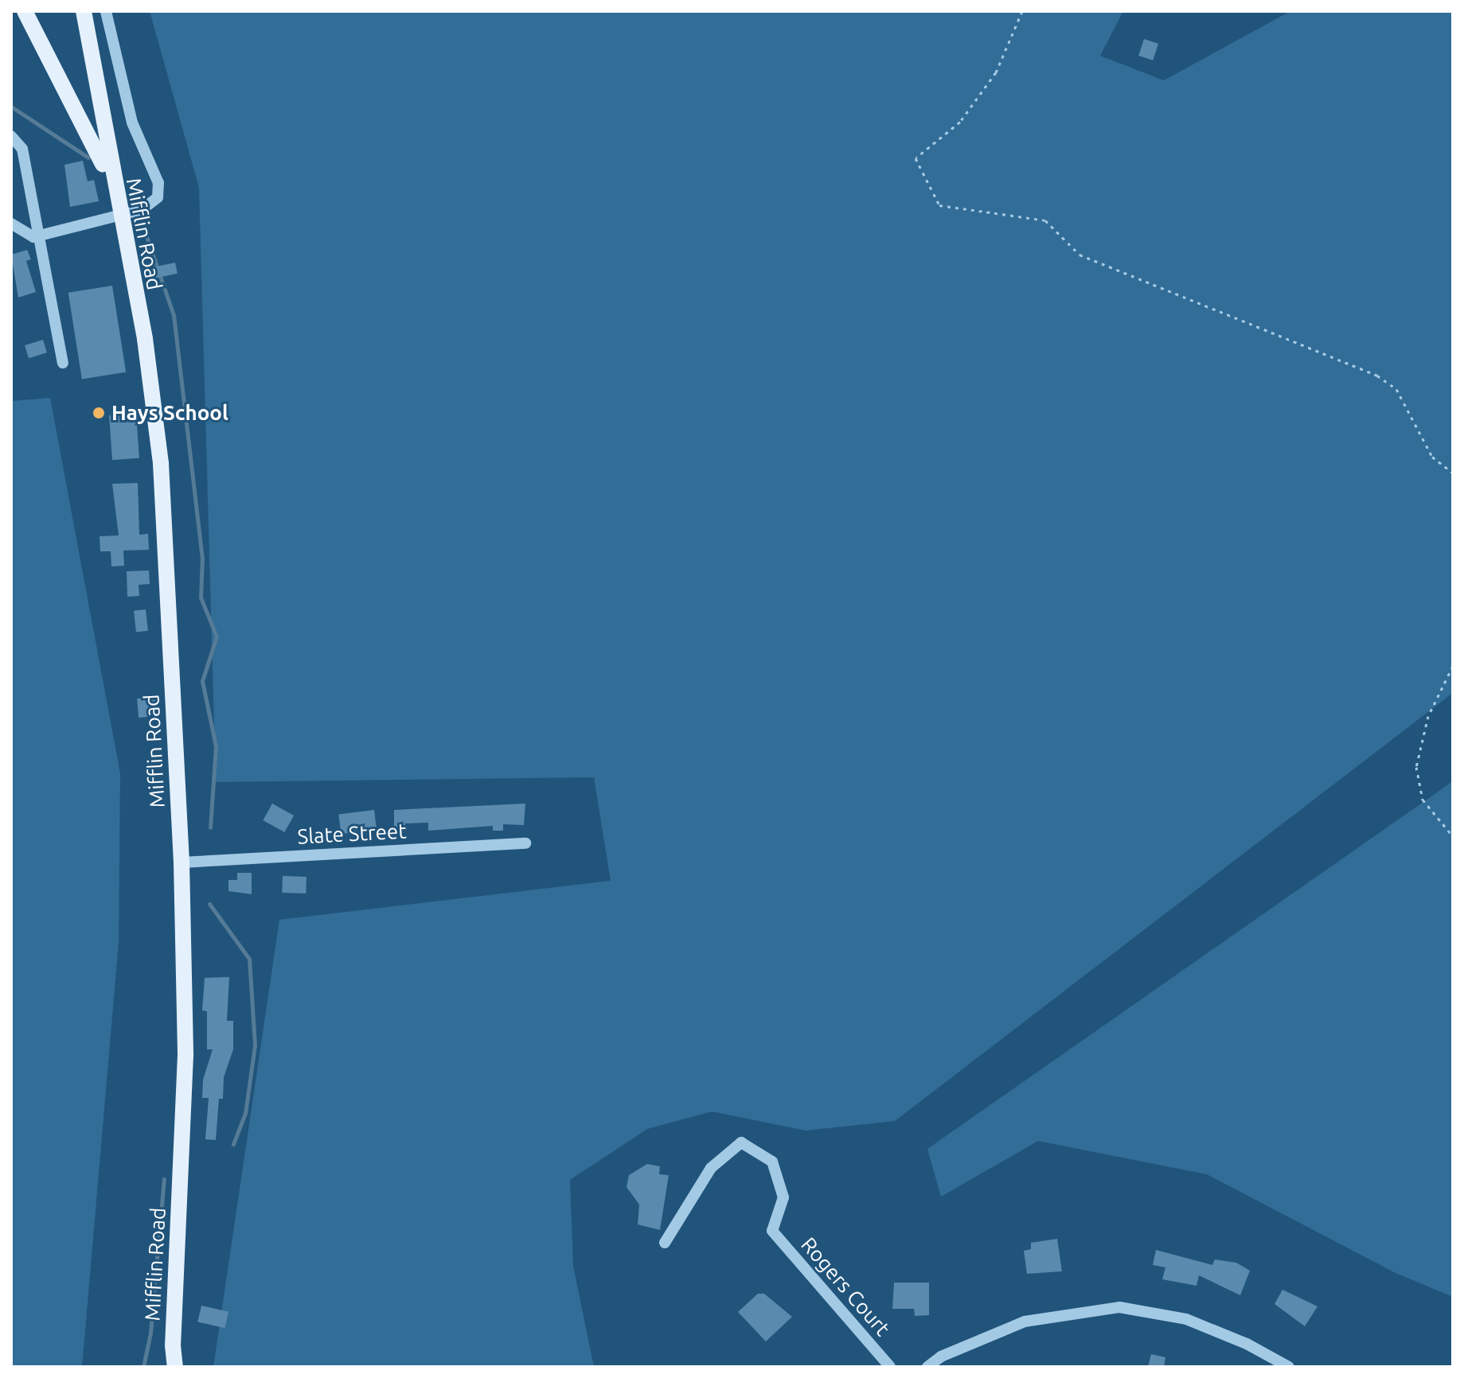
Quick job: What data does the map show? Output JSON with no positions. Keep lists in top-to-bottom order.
{
  "streets": {
    "main road": ["Mifflin Road"],
    "street": ["Slate Street", "Rogers Court"]
  },
  "crossings": [
    ["Mifflin Road", "Slate Street"]
  ],
  "places": ["Hays School"]
}
